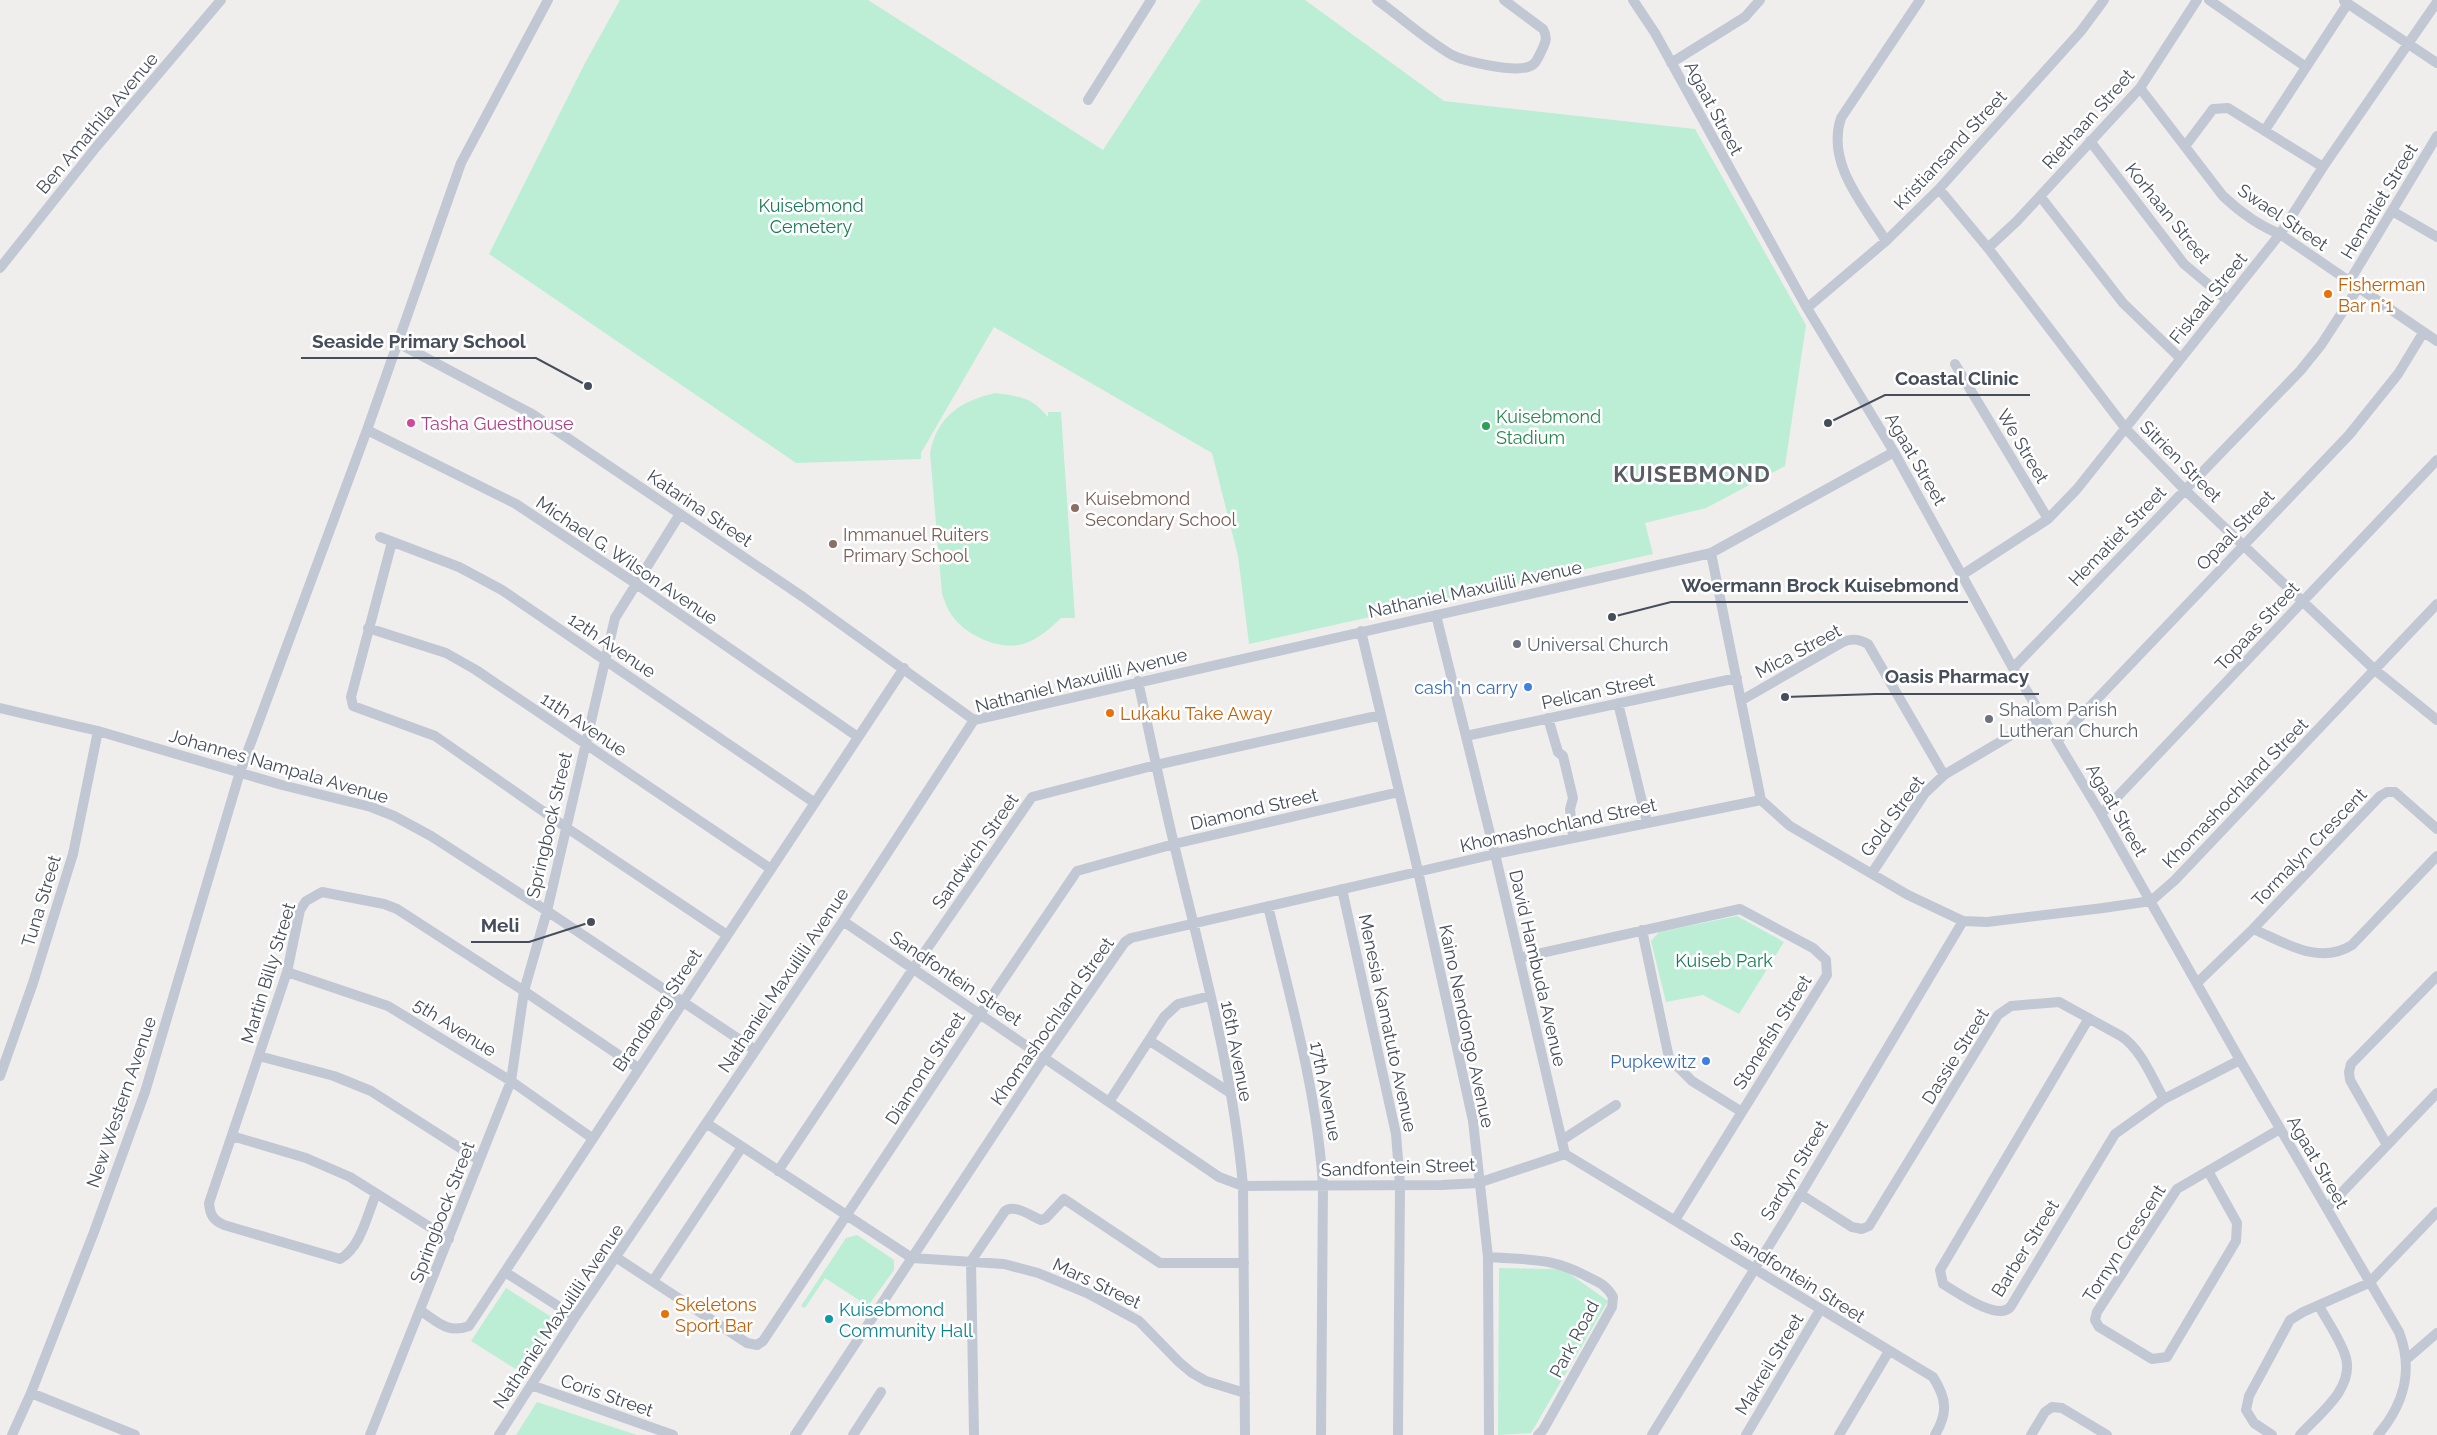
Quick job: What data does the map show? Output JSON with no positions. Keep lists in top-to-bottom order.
{
  "streets": {
    "street": [
      "Agaat Street",
      "Riethaan Street",
      "Ben Amathila Avenue",
      "Kristiansand Street",
      "Hematiet Street",
      "Korhaan Street",
      "Swael Street",
      "Fiskaal Street",
      "We Street",
      "Sitrien Street",
      "Katarina Street",
      "Opaal Street",
      "Michael G. Wilson Avenue",
      "Nathaniel Maxuilili Avenue",
      "Topaas Street",
      "12th Avenue",
      "Mica Street",
      "Pelican Street",
      "11th Avenue",
      "Johannes Nampala Avenue",
      "Khomashochland Street",
      "Diamond Street",
      "Gold Street",
      "Springbock Street",
      "Tormalyn Crescent",
      "Sandwich Street",
      "Tuna Street",
      "David Hambuda Avenue",
      "Martin Billy Street",
      "Sandfontein Street",
      "Brandberg Street",
      "Menesia Kamatuto Avenue",
      "Kaino Nendongo Avenue",
      "5th Avenue",
      "Stonefish Street",
      "16th Avenue",
      "Dassie Street",
      "17th Avenue",
      "New Western Avenue",
      "Sardyn Street",
      "Tornyn Crescent",
      "Barber Street",
      "Mars Street",
      "Park Road",
      "Makreil Street",
      "Coris Street"
    ]
  },
  "crossings": [
    ["Agaat Street", "Kristiansand Street"],
    ["Agaat Street", "Hematiet Street"],
    ["Agaat Street", "Fiskaal Street"],
    ["Agaat Street", "Opaal Street"],
    ["Agaat Street", "Nathaniel Maxuilili Avenue"],
    ["Agaat Street", "Topaas Street"],
    ["Agaat Street", "Khomashochland Street"],
    ["Agaat Street", "Gold Street"],
    ["Agaat Street", "Tormalyn Crescent"],
    ["Agaat Street", "Tornyn Crescent"],
    ["Agaat Street", "Barber Street"],
    ["Riethaan Street", "Korhaan Street"],
    ["Riethaan Street", "Swael Street"],
    ["Riethaan Street", "Sitrien Street"],
    ["Kristiansand Street", "Sitrien Street"],
    ["Hematiet Street", "Swael Street"],
    ["Hematiet Street", "Sitrien Street"],
    ["Korhaan Street", "Fiskaal Street"],
    ["Swael Street", "Fiskaal Street"],
    ["Swael Street", "Opaal Street"],
    ["Fiskaal Street", "We Street"],
    ["Fiskaal Street", "Sitrien Street"],
    ["Sitrien Street", "Opaal Street"],
    ["Sitrien Street", "Topaas Street"],
    ["Sitrien Street", "Khomashochland Street"],
    ["Katarina Street", "Nathaniel Maxuilili Avenue"],
    ["Katarina Street", "Springbock Street"],
    ["Katarina Street", "Brandberg Street"],
    ["Katarina Street", "New Western Avenue"],
    ["Michael G. Wilson Avenue", "Springbock Street"],
    ["Michael G. Wilson Avenue", "Brandberg Street"],
    ["Michael G. Wilson Avenue", "New Western Avenue"],
    ["Nathaniel Maxuilili Avenue", "Johannes Nampala Avenue"],
    ["Nathaniel Maxuilili Avenue", "Diamond Street"],
    ["Nathaniel Maxuilili Avenue", "David Hambuda Avenue"],
    ["Nathaniel Maxuilili Avenue", "Sandfontein Street"],
    ["Nathaniel Maxuilili Avenue", "Kaino Nendongo Avenue"],
    ["Nathaniel Maxuilili Avenue", "16th Avenue"],
    ["Nathaniel Maxuilili Avenue", "Coris Street"],
    ["12th Avenue", "Springbock Street"],
    ["12th Avenue", "Brandberg Street"],
    ["Mica Street", "Gold Street"],
    ["Pelican Street", "David Hambuda Avenue"],
    ["11th Avenue", "Springbock Street"],
    ["11th Avenue", "Brandberg Street"],
    ["Johannes Nampala Avenue", "Springbock Street"],
    ["Johannes Nampala Avenue", "Tuna Street"],
    ["Johannes Nampala Avenue", "Brandberg Street"],
    ["Johannes Nampala Avenue", "New Western Avenue"],
    ["Khomashochland Street", "David Hambuda Avenue"],
    ["Khomashochland Street", "Sandfontein Street"],
    ["Khomashochland Street", "Menesia Kamatuto Avenue"],
    ["Khomashochland Street", "Kaino Nendongo Avenue"],
    ["Khomashochland Street", "16th Avenue"],
    ["Khomashochland Street", "17th Avenue"],
    ["Khomashochland Street", "Mars Street"],
    ["Diamond Street", "Sandfontein Street"],
    ["Diamond Street", "Kaino Nendongo Avenue"],
    ["Diamond Street", "16th Avenue"],
    ["Springbock Street", "Martin Billy Street"],
    ["Springbock Street", "Brandberg Street"],
    ["Springbock Street", "5th Avenue"],
    ["Sandwich Street", "Sandfontein Street"],
    ["Sandwich Street", "Kaino Nendongo Avenue"],
    ["Sandwich Street", "16th Avenue"],
    ["David Hambuda Avenue", "Sandfontein Street"],
    ["David Hambuda Avenue", "Stonefish Street"],
    ["Martin Billy Street", "Brandberg Street"],
    ["Martin Billy Street", "5th Avenue"],
    ["Sandfontein Street", "Menesia Kamatuto Avenue"],
    ["Sandfontein Street", "Kaino Nendongo Avenue"],
    ["Sandfontein Street", "Stonefish Street"],
    ["Sandfontein Street", "16th Avenue"],
    ["Sandfontein Street", "17th Avenue"],
    ["Sandfontein Street", "Sardyn Street"],
    ["Sandfontein Street", "Makreil Street"],
    ["Brandberg Street", "5th Avenue"],
    ["Kaino Nendongo Avenue", "Park Road"],
    ["16th Avenue", "Mars Street"],
    ["Dassie Street", "Sardyn Street"],
    ["Dassie Street", "Barber Street"]
  ],
  "districts": ["KUISEBMOND"],
  "parks": ["Kuisebmond Cemetery", "Kuiseb Park"],
  "places": [
    "Fisherman Bar n°1",
    "Seaside Primary School",
    "Tasha Guesthouse",
    "Coastal Clinic",
    "Kuisebmond Stadium",
    "Kuisebmond Secondary School",
    "Immanuel Ruiters Primary School",
    "Woermann Brock Kuisebmond",
    "Universal Church",
    "cash 'n carry",
    "Oasis Pharmacy",
    "Lukaku Take Away",
    "Shalom Parish Lutheran Church",
    "Meli",
    "Pupkewitz",
    "Skeletons Sport Bar",
    "Kuisebmond Community Hall"
  ]
}
